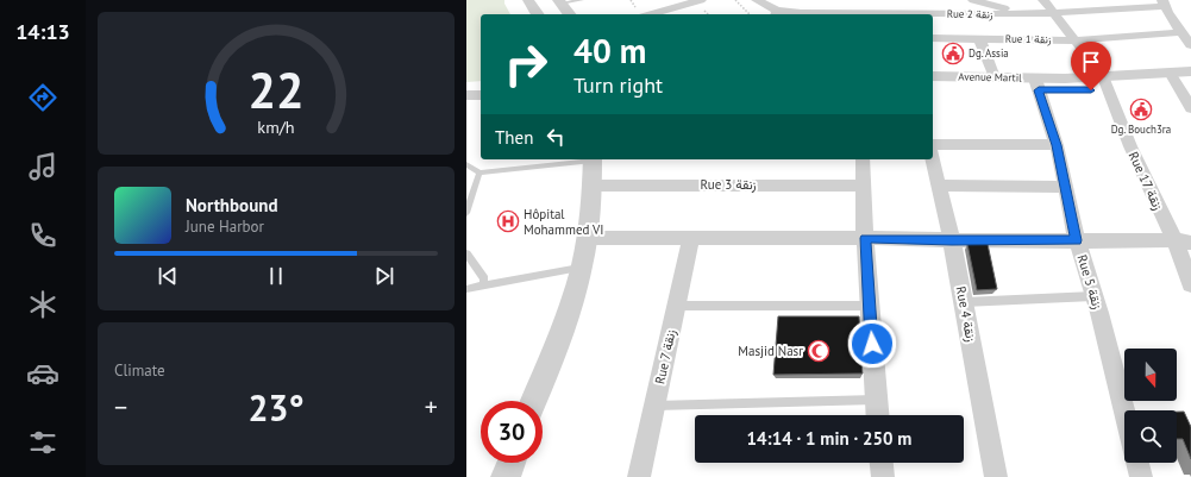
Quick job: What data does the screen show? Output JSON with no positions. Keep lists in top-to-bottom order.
{
  "streets": {
    "street": [
      "Rue 2 زنقة",
      "Rue 1 زنقة",
      "Avenue Martil",
      "Rue 17 زنقة",
      "Rue 3 زنقة",
      "Rue 5 زنقة",
      "Rue 4 زنقة",
      "Rue 7 زنقة"
    ]
  },
  "crossings": [
    ["Rue 2 زنقة", "Rue 17 زنقة"],
    ["Rue 1 زنقة", "Rue 17 زنقة"],
    ["Avenue Martil", "Rue 17 زنقة"],
    ["Avenue Martil", "Rue 5 زنقة"]
  ],
  "places": {
    "public building": ["Dg. Assia", "Dg. Bouch3ra"],
    "hospital": ["Hôpital Mohammed VI"],
    "mosque": ["Masjid Nasr"]
  },
  "north": "bottom",
  "page": {
    "tabs": "14:13",
    "turn": ["40 m", "Turn right"],
    "then": "Then",
    "song": ["Northbound", "June Harbor"],
    "tile": "Climate",
    "heat": ["−", "23°", "+"],
    "limit": "30",
    "trip": "14:14 · 1 min · 250 m",
    "gauge": ["22", "km/h"]
  }
}
